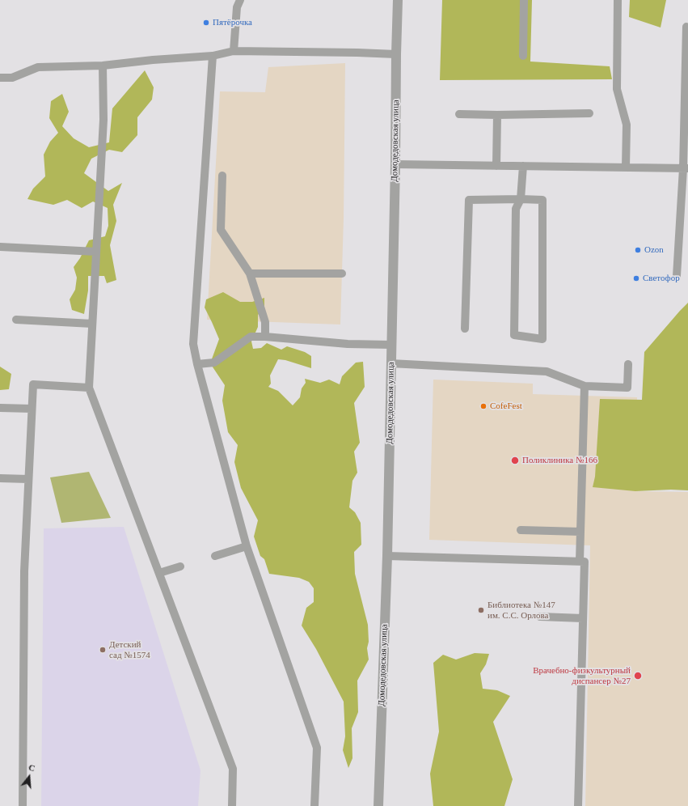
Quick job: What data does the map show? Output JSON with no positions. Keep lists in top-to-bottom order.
{
  "streets": {
    "street": ["Домодедовская улица"]
  },
  "places": [
    "Пятёрочка",
    "Ozon",
    "Светофор",
    "CofeFest",
    "Поликлиника №166",
    "Библиотека №147 им. С.С. Орлова",
    "Детский сад №1574",
    "Врачебно-физкультурный диспансер №27"
  ],
  "north": "top"
}
